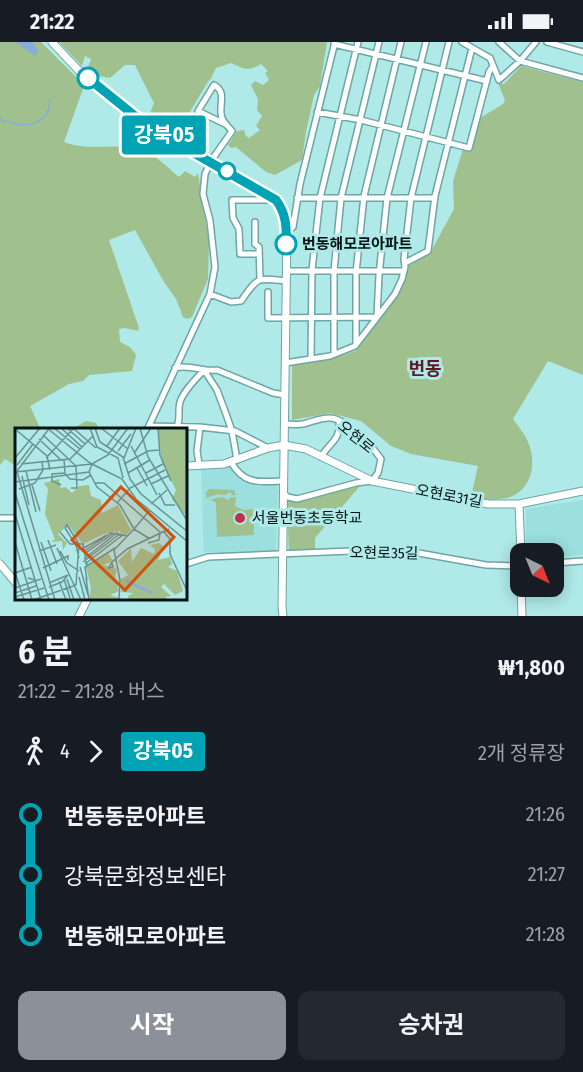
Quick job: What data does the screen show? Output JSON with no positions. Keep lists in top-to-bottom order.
{
  "streets": {
    "street": ["오현로", "오현로31길", "오현로35길"]
  },
  "crossings": [
    ["오현로", "오현로31길"]
  ],
  "districts": ["번동"],
  "places": ["번동해모로아파트", "서울번동초등학교"],
  "lines": ["bus line 강북05"],
  "north": "bottom right",
  "page": {
    "status": "21:22",
    "on_map": "강북05",
    "heading": ["6 분", "21:22 – 21:28 · 버스", "₩1,800"],
    "legs": ["4", "강북05", "2개 정류장"],
    "list": [
      {
        "name": "번동동문아파트",
        "value": "21:26"
      },
      {
        "name": "강북문화정보센타",
        "value": "21:27"
      },
      {
        "name": "번동해모로아파트",
        "value": "21:28"
      }
    ],
    "buttons": ["시작", "승차권"]
  }
}
